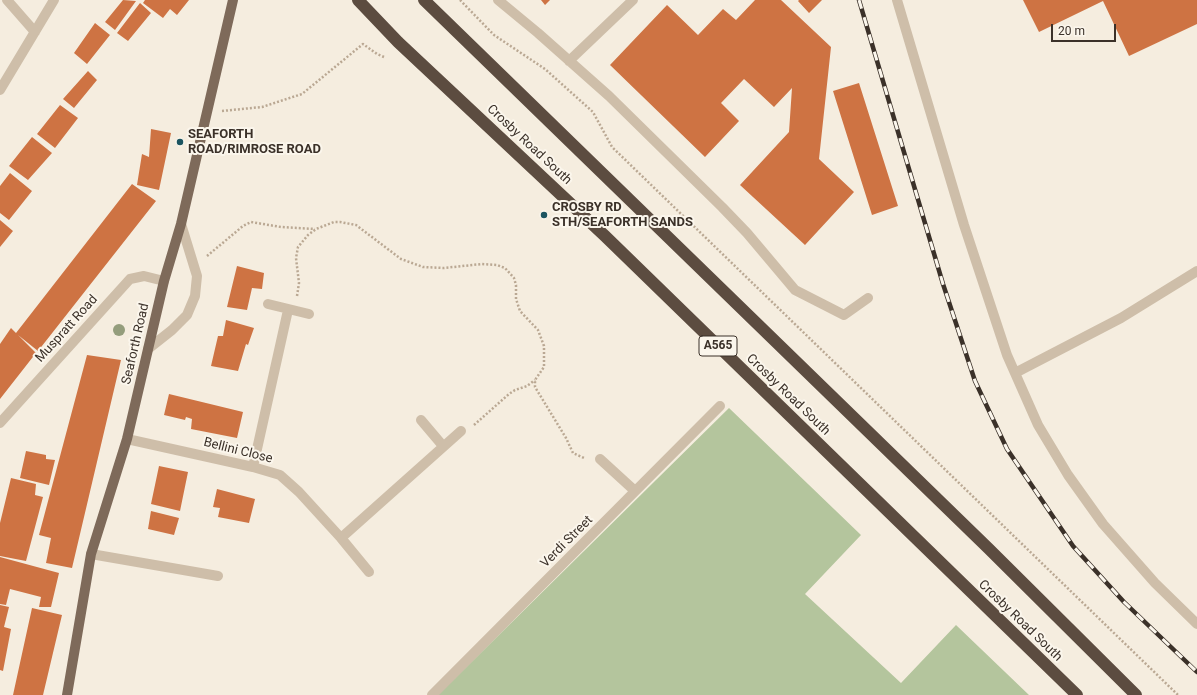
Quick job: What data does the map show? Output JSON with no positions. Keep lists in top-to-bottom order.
{
  "streets": {
    "highway": ["Crosby Road South", "A565"],
    "main road": ["Seaforth Road"],
    "street": ["Muspratt Road", "Bellini Close", "Verdi Street"]
  },
  "crossings": [
    ["Muspratt Road", "Seaforth Road"],
    ["Seaforth Road", "Bellini Close"]
  ],
  "places": ["SEAFORTH ROAD/RIMROSE ROAD", "CROSBY RD STH/SEAFORTH SANDS"],
  "scale_bar": "20 m"
}
